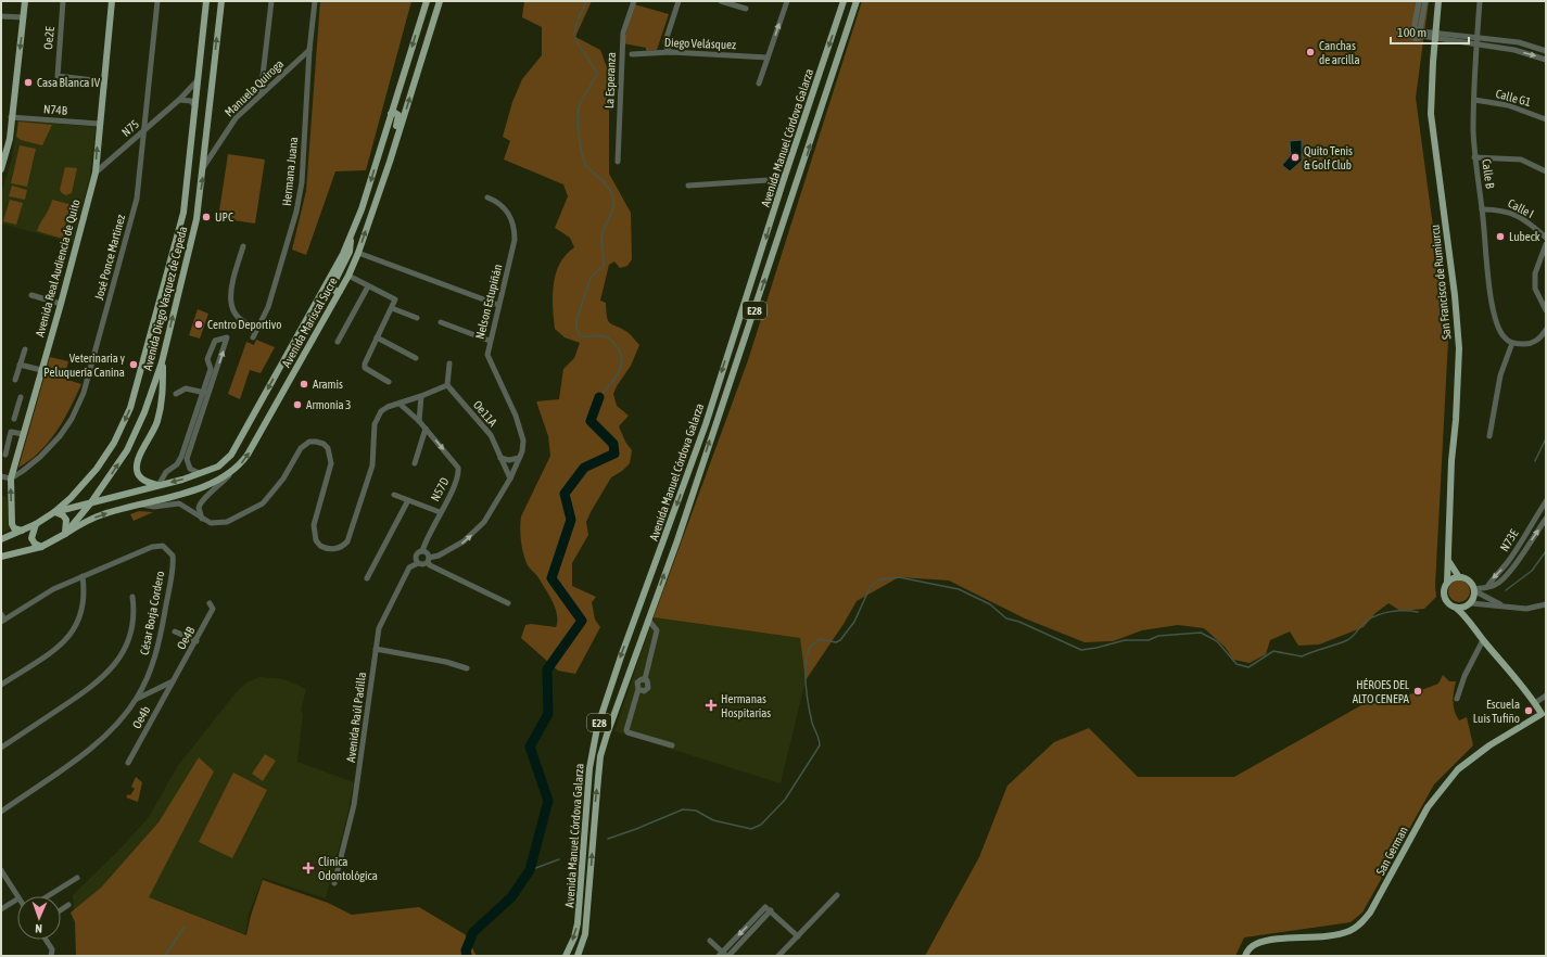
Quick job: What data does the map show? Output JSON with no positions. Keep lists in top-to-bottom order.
{
  "streets": {
    "main road": [
      "Avenida Manuel Córdova Galarza",
      "Avenida Real Audiencia de Quito",
      "San Francisco de Rumiurcu",
      "Avenida Diego Vasquez de Cepeda",
      "E28",
      "Avenida Mariscal Sucre",
      "San German"
    ],
    "street": [
      "Oe2E",
      "Diego Velásquez",
      "La Esperanza",
      "Manuela Quiroga",
      "Calle G1",
      "N74B",
      "N75",
      "Hermana Juana",
      "Calle B",
      "Calle I",
      "José Ponce Martinez",
      "Nelson Estupiñán",
      "Oe11A",
      "N57D",
      "N73E",
      "César Borja Cordero",
      "Oe4B",
      "Oe4b",
      "Avenida Raúl Padilla"
    ]
  },
  "crossings": [
    ["Oe2E", "Avenida Real Audiencia de Quito"],
    ["Manuela Quiroga", "Hermana Juana"],
    ["Manuela Quiroga", "Avenida Diego Vasquez de Cepeda"],
    ["Calle G1", "Calle B"],
    ["N74B", "Avenida Real Audiencia de Quito"],
    ["N75", "José Ponce Martinez"],
    ["N75", "Avenida Real Audiencia de Quito"],
    ["N75", "Avenida Diego Vasquez de Cepeda"],
    ["Calle B", "Calle I"],
    ["José Ponce Martinez", "Avenida Real Audiencia de Quito"],
    ["Avenida Real Audiencia de Quito", "Avenida Diego Vasquez de Cepeda"],
    ["San Francisco de Rumiurcu", "N73E"],
    ["Avenida Diego Vasquez de Cepeda", "Avenida Mariscal Sucre"],
    ["Nelson Estupiñán", "Oe11A"],
    ["Nelson Estupiñán", "N57D"],
    ["Nelson Estupiñán", "Avenida Raúl Padilla"],
    ["N57D", "Avenida Raúl Padilla"],
    ["Oe4B", "Oe4b"]
  ],
  "one_way": ["N57D"],
  "places": {
    "other": [
      "Canchas de arcilla",
      "Casa Blanca IV",
      "Quito Tenis & Golf Club",
      "UPC",
      "Lubeck",
      "Centro Deportivo",
      "Veterinaria y Peluquería Canina",
      "Aramis",
      "Armonia 3",
      "HÉROES DEL ALTO CENEPA",
      "Escuela Luis Tufiño"
    ],
    "health": ["Hermanas Hospitarias", "Clínica Odontológica"]
  },
  "scale_bar": "100 m",
  "north": "bottom"
}
